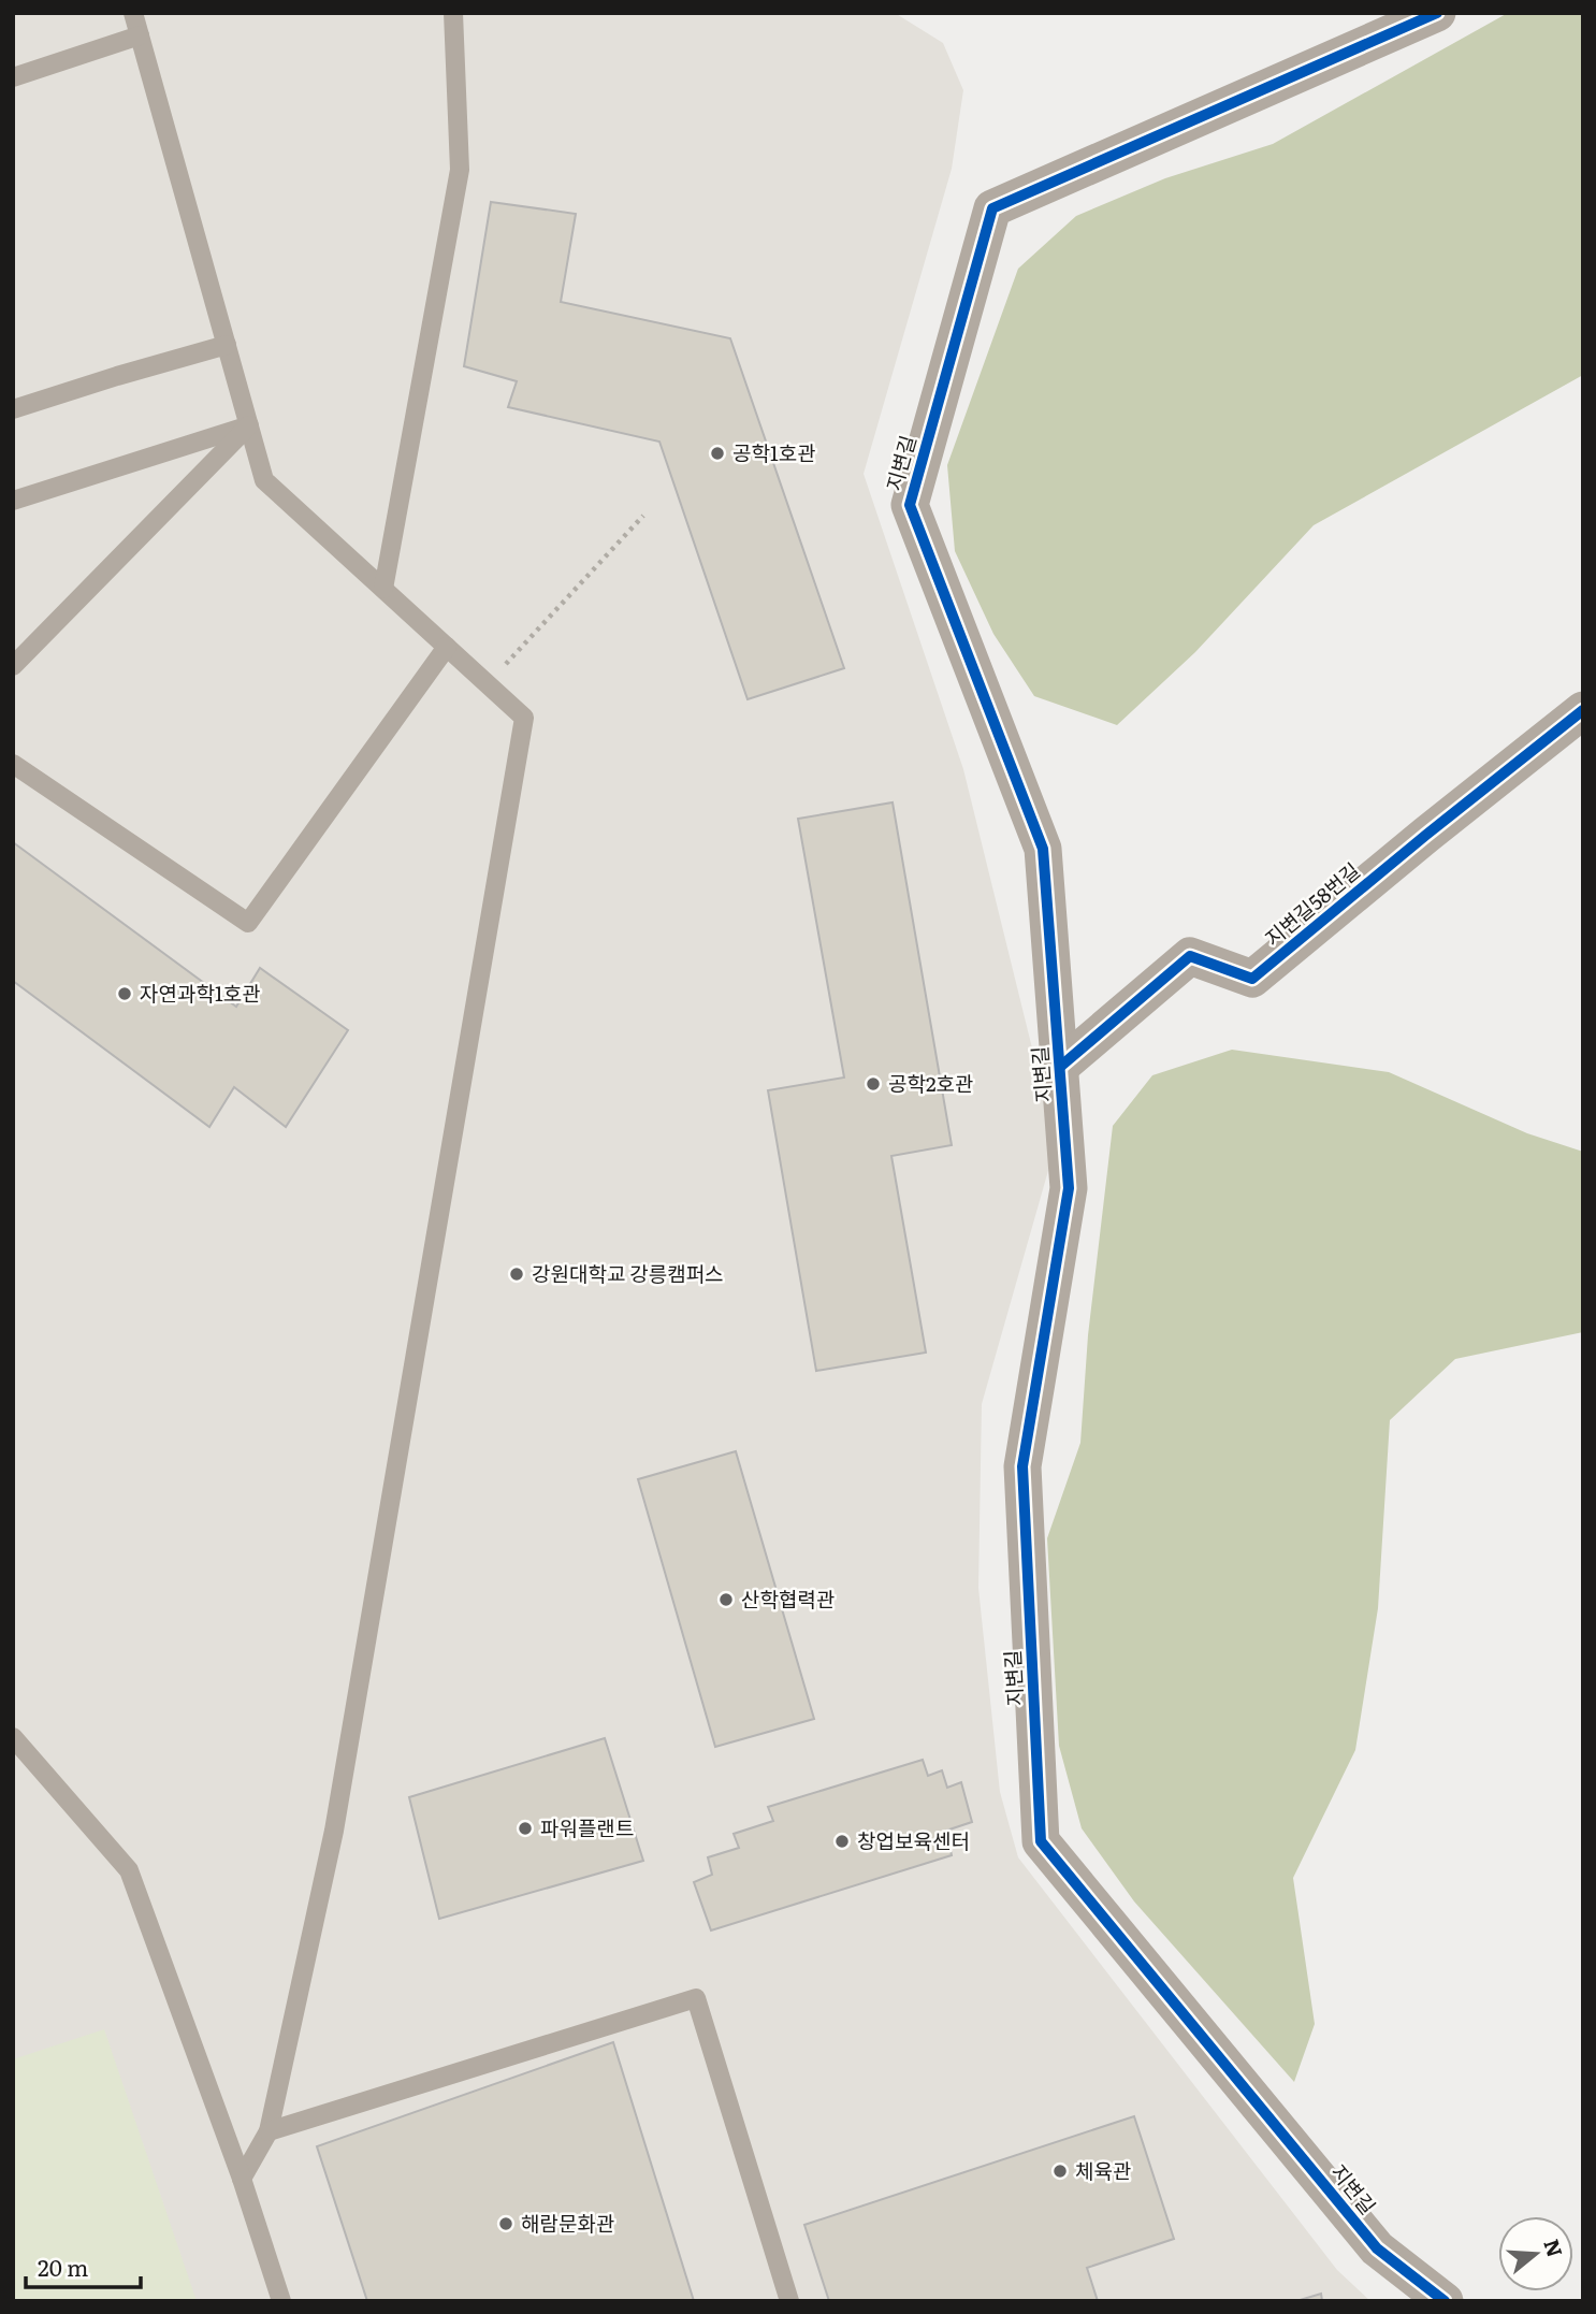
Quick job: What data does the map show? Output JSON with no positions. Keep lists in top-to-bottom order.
{
  "streets": {
    "street": ["지변길", "지변길58번길"]
  },
  "crossings": [
    ["지변길", "지변길58번길"]
  ],
  "places": [
    "공학1호관",
    "자연과학1호관",
    "공학2호관",
    "강원대학교 강릉캠퍼스",
    "산학협력관",
    "파워플랜트",
    "창업보육센터",
    "체육관",
    "해람문화관"
  ],
  "scale_bar": "20 m",
  "north": "right"
}
